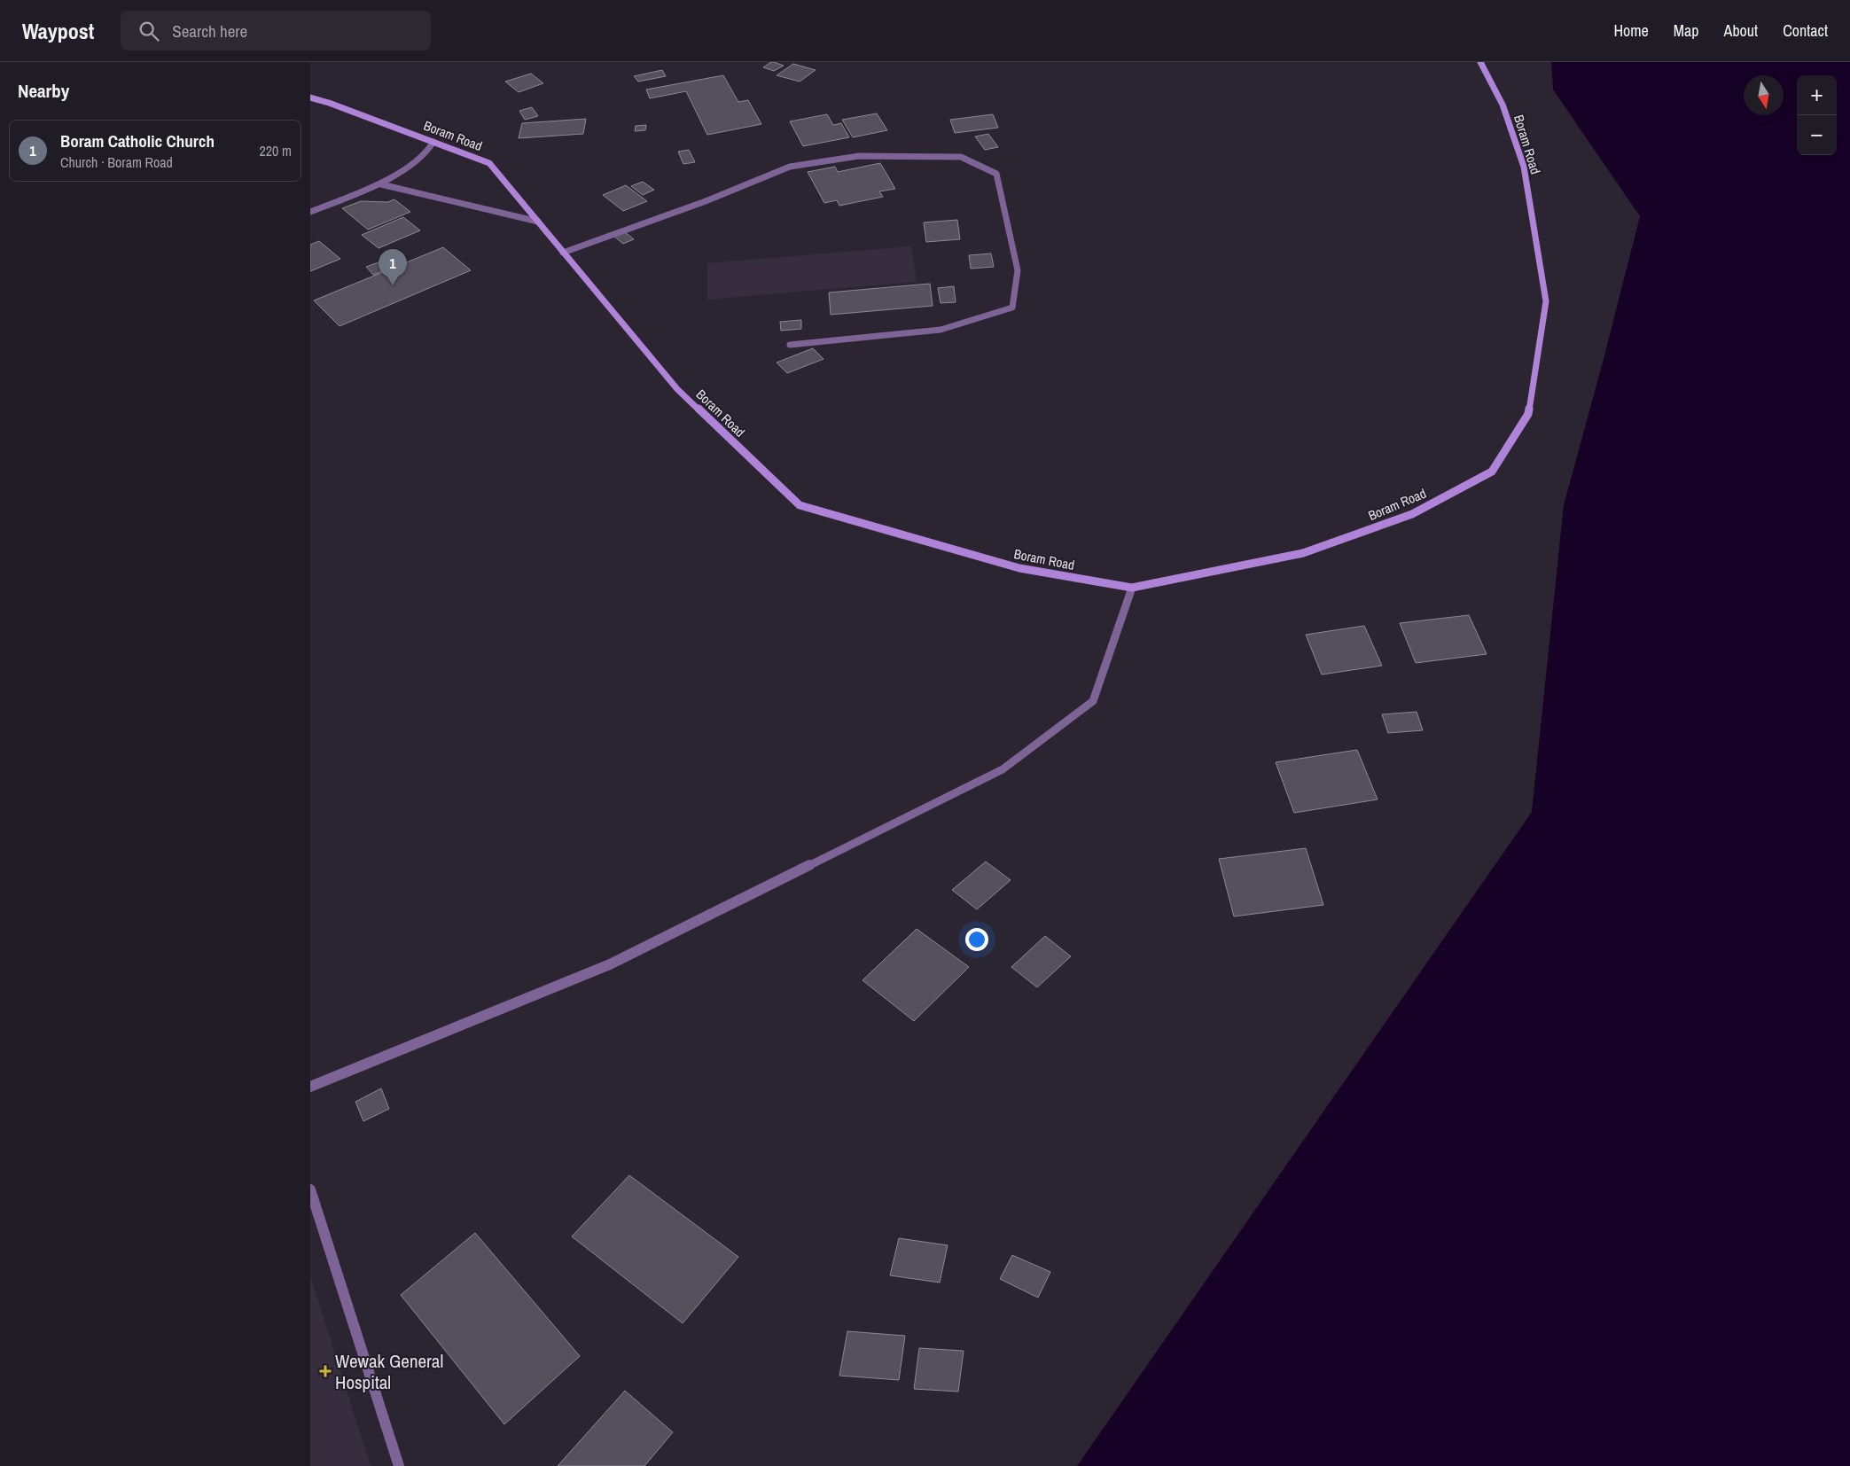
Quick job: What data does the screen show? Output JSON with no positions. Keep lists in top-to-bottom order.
{
  "streets": {
    "street": ["Boram Road"]
  },
  "places": {
    "health": ["Wewak General Hospital"]
  },
  "north": "bottom",
  "page": {
    "header": "Waypost",
    "search": "Search here",
    "nav": [
      "Home",
      "Map",
      "About",
      "Contact"
    ],
    "heading": "Nearby",
    "map_buttons": ["+", "−"],
    "list": [
      {
        "mark": "1",
        "name": "Boram Catholic Church",
        "note": "Church · Boram Road",
        "value": "220 m"
      }
    ],
    "pins": "1"
  }
}
